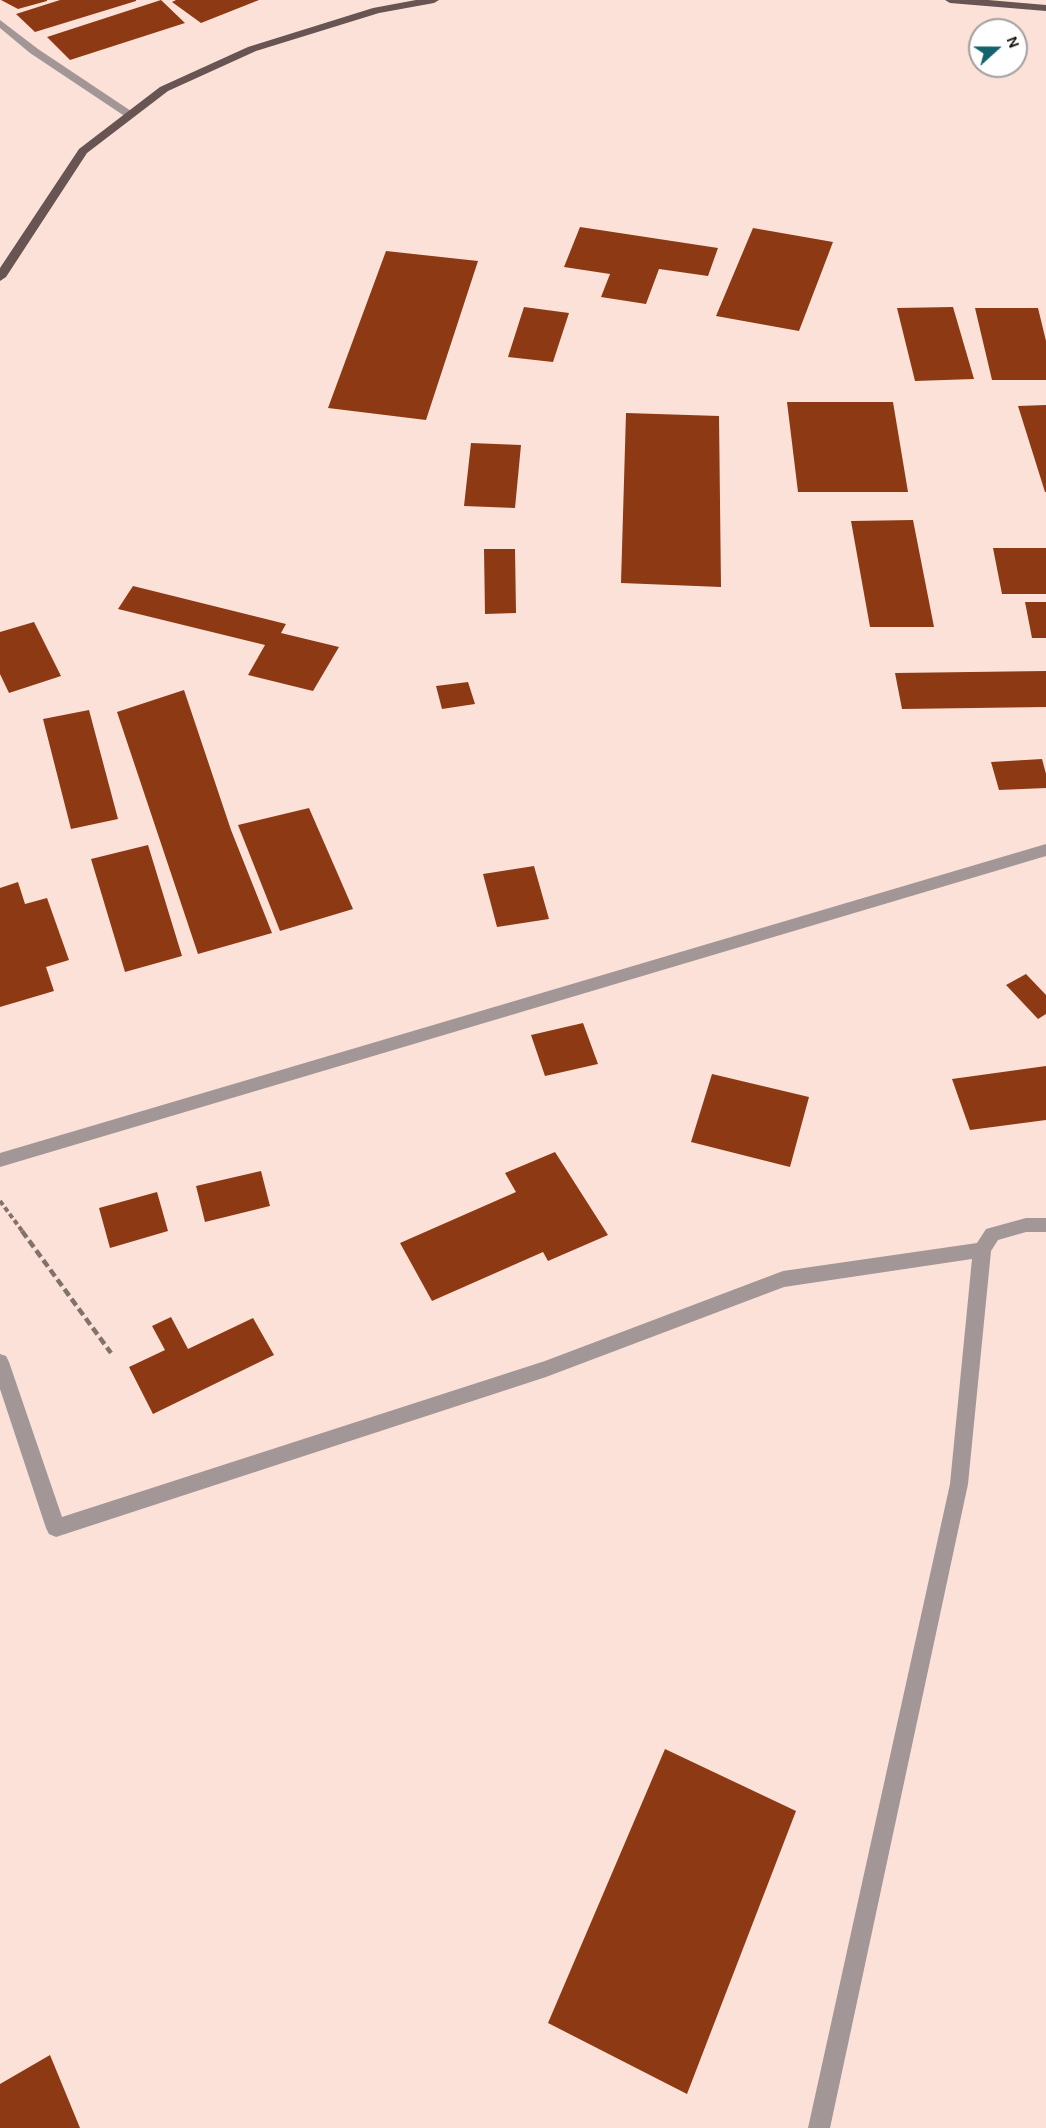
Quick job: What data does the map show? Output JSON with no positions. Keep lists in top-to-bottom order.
{
  "north": "right"
}
